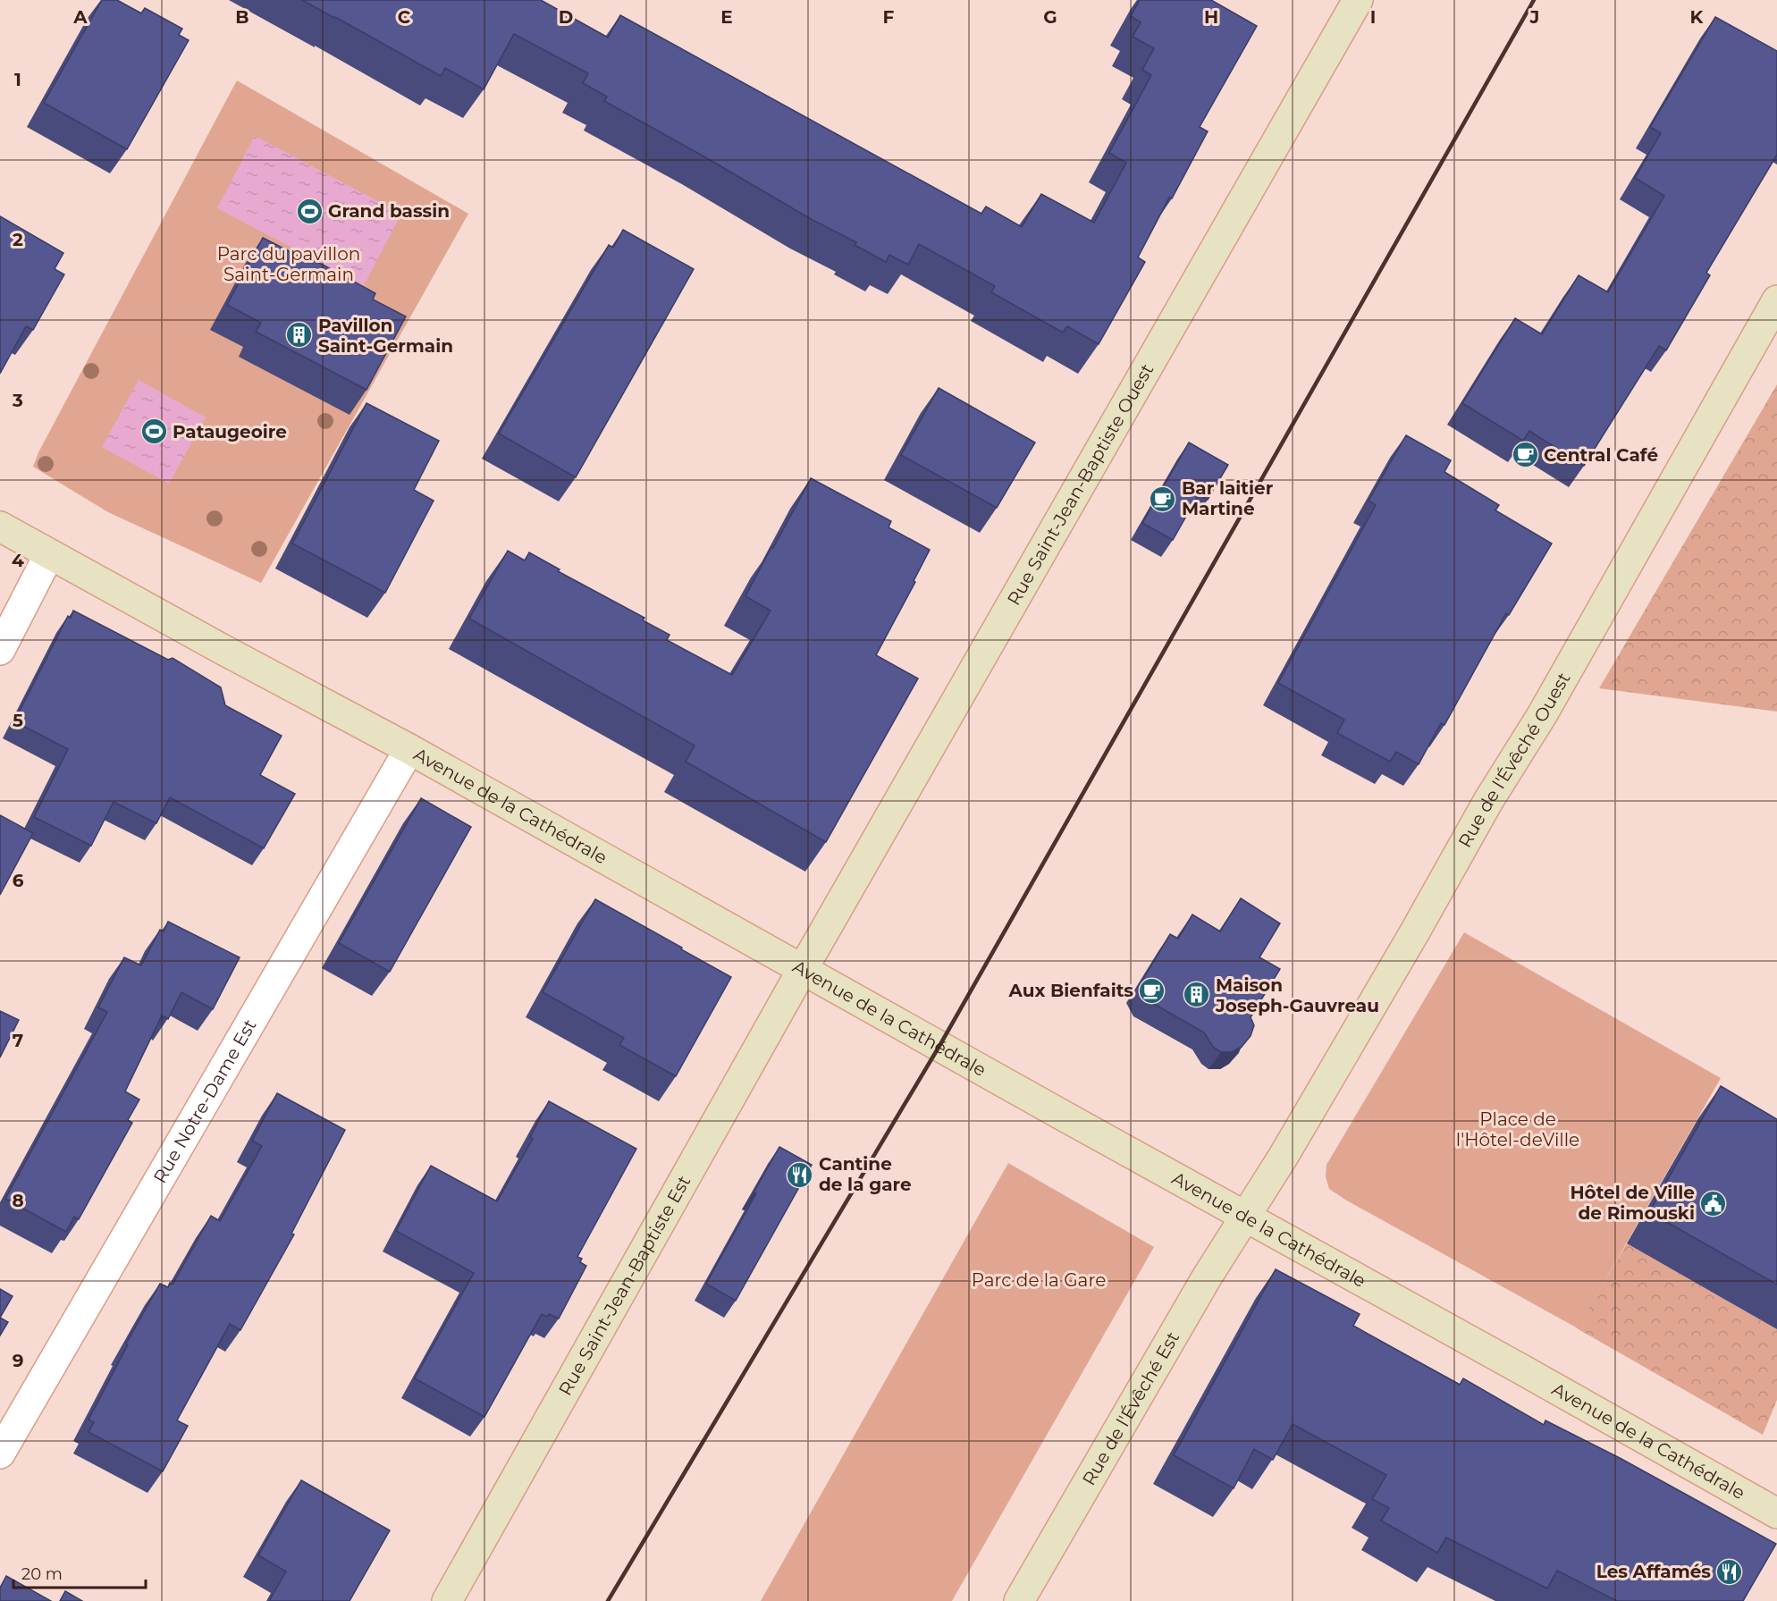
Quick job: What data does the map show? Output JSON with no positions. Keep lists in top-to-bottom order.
{
  "streets": {
    "street": [
      "Rue Saint-Jean-Baptiste Ouest",
      "Rue de l'Évêché Ouest",
      "Avenue de la Cathédrale",
      "Rue Notre-Dame Est",
      "Rue Saint-Jean-Baptiste Est",
      "Rue de l'Évêché Est"
    ]
  },
  "crossings": [
    ["Rue Saint-Jean-Baptiste Ouest", "Avenue de la Cathédrale"],
    ["Rue Saint-Jean-Baptiste Ouest", "Rue Saint-Jean-Baptiste Est"],
    ["Rue de l'Évêché Ouest", "Avenue de la Cathédrale"],
    ["Rue de l'Évêché Ouest", "Rue de l'Évêché Est"],
    ["Avenue de la Cathédrale", "Rue Notre-Dame Est"],
    ["Avenue de la Cathédrale", "Rue Saint-Jean-Baptiste Est"],
    ["Avenue de la Cathédrale", "Rue de l'Évêché Est"]
  ],
  "parks": ["Parc du pavillon Saint-Germain", "Place de l'Hôtel-deVille", "Parc de la Gare"],
  "places": {
    "sports": ["Grand bassin", "Pataugeoire"],
    "building": ["Pavillon Saint-Germain", "Maison Joseph-Gauvreau"],
    "cafe": ["Central Café", "Bar laitier Martine", "Aux Bienfaits"],
    "restaurant": ["Cantine de la gare", "Les Affamés"],
    "public building": ["Hôtel de Ville de Rimouski"]
  },
  "scale_bar": "20 m",
  "grid": {
    "columns": [
      "A",
      "B",
      "C",
      "D",
      "E",
      "F",
      "G",
      "H",
      "I",
      "J",
      "K"
    ],
    "rows": [
      "1",
      "2",
      "3",
      "4",
      "5",
      "6",
      "7",
      "8",
      "9"
    ]
  }
}
